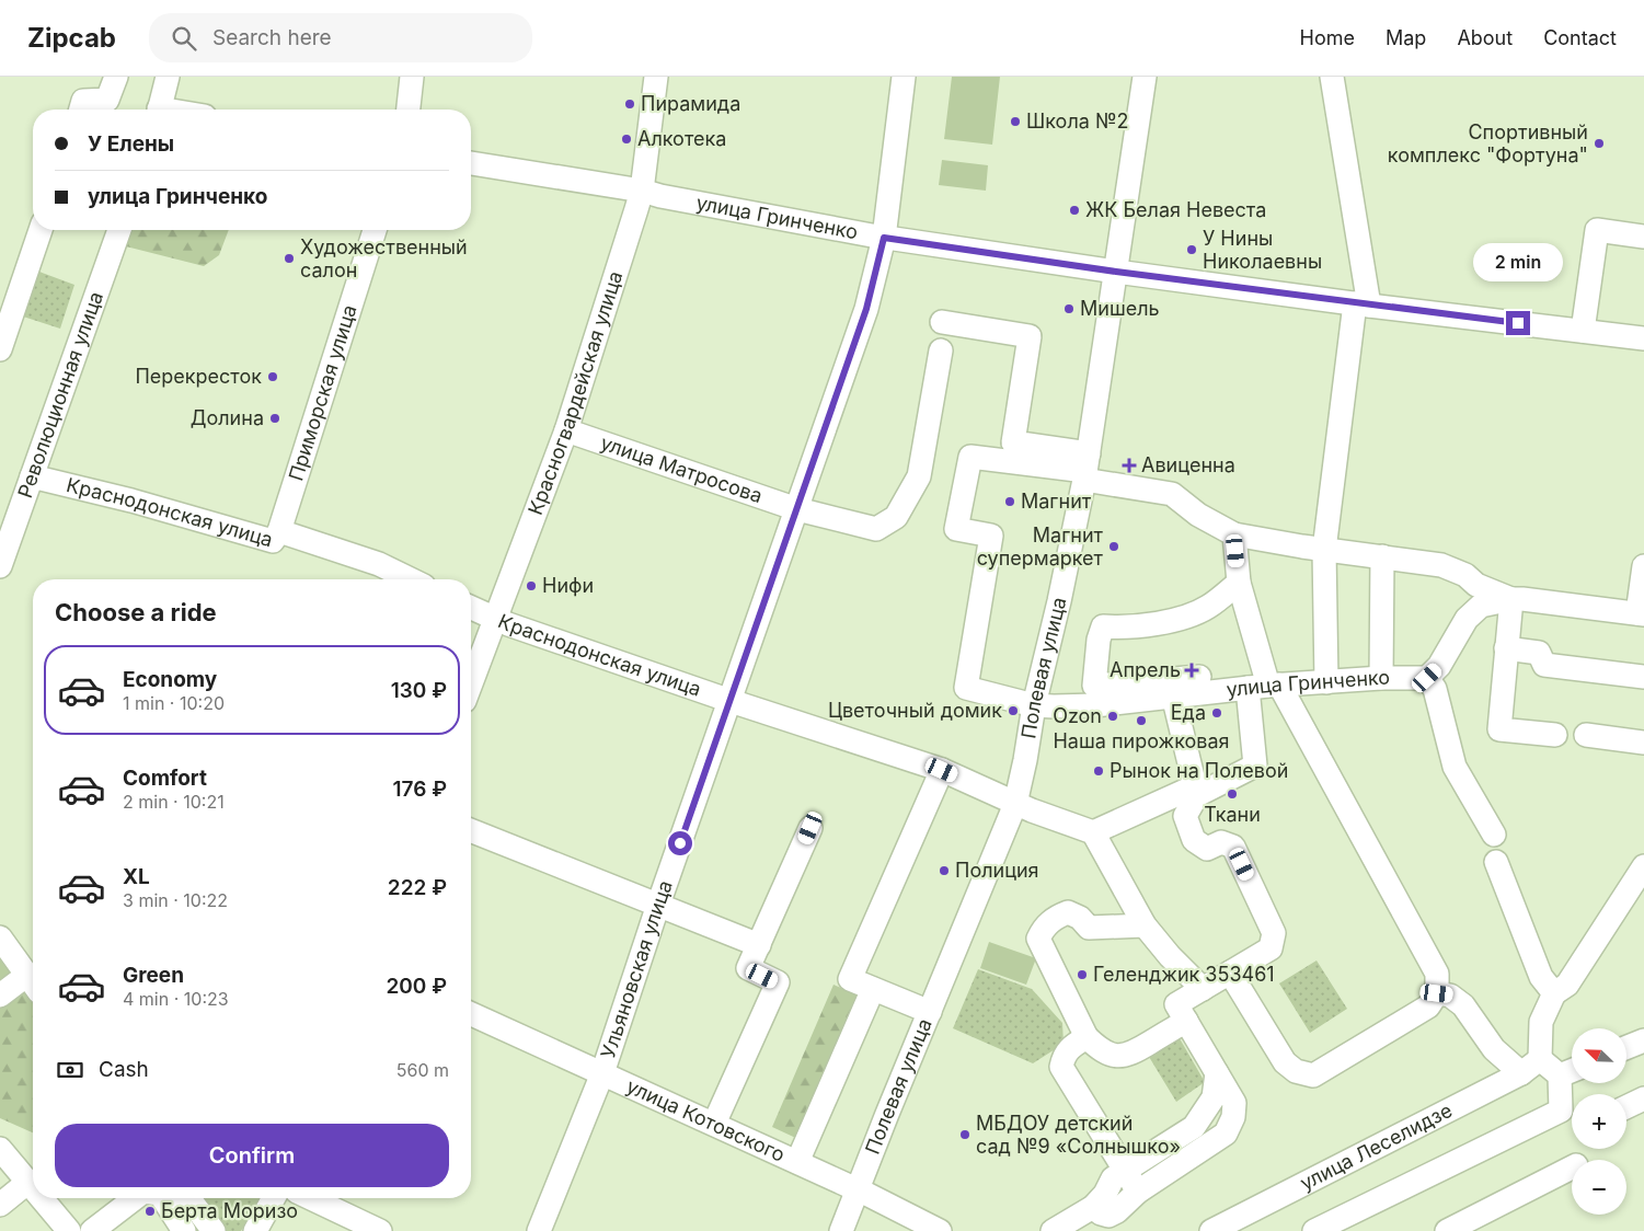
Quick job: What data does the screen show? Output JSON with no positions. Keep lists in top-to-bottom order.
{
  "streets": {
    "street": [
      "улица Гринченко",
      "Красногвардейская улица",
      "Приморская улица",
      "Революционная улица",
      "улица Матросова",
      "Краснодонская улица",
      "Полевая улица",
      "Ульяновская улица",
      "улица Котовского",
      "улица Леселидзе"
    ]
  },
  "crossings": [
    ["улица Гринченко", "Красногвардейская улица"],
    ["улица Гринченко", "Полевая улица"],
    ["улица Гринченко", "Ульяновская улица"],
    ["Красногвардейская улица", "улица Матросова"],
    ["Красногвардейская улица", "Краснодонская улица"],
    ["Приморская улица", "Краснодонская улица"],
    ["Революционная улица", "Краснодонская улица"],
    ["улица Матросова", "Ульяновская улица"],
    ["Краснодонская улица", "Полевая улица"],
    ["Краснодонская улица", "Ульяновская улица"],
    ["Полевая улица", "улица Котовского"],
    ["Ульяновская улица", "улица Котовского"]
  ],
  "places": {
    "other": [
      "Пирамида",
      "Школа №2",
      "Алкотека",
      "Спортивный комплекс \"Фортуна\"",
      "ЖК Белая Невеста",
      "У Нины Николаевны",
      "Художественный салон",
      "Мишель",
      "Перекресток",
      "Долина",
      "Магнит",
      "Магнит супермаркет",
      "Нифи",
      "Цветочный домик",
      "Еда",
      "Ozon",
      "Наша пирожковая",
      "Рынок на Полевой",
      "Ткани",
      "Полиция",
      "Геленджик 353461",
      "МБДОУ детский сад №9 «Солнышко»",
      "Берта Моризо"
    ],
    "health": ["Авиценна", "Апрель"]
  },
  "north": "top left",
  "page": {
    "header": "Zipcab",
    "search": "Search here",
    "nav": [
      "Home",
      "Map",
      "About",
      "Contact"
    ],
    "banner": ["У Елены", "улица Гринченко"],
    "bubble": "2 min",
    "heading": "Choose a ride",
    "list": [
      {
        "name": "Economy",
        "note": "1 min · 10:20",
        "value": "130 ₽"
      },
      {
        "name": "Comfort",
        "note": "2 min · 10:21",
        "value": "176 ₽"
      },
      {
        "name": "XL",
        "note": "3 min · 10:22",
        "value": "222 ₽"
      },
      {
        "name": "Green",
        "note": "4 min · 10:23",
        "value": "200 ₽"
      }
    ],
    "map_buttons": ["+", "−"],
    "pay": ["Cash", "560 m"],
    "buttons": "Confirm"
  }
}
